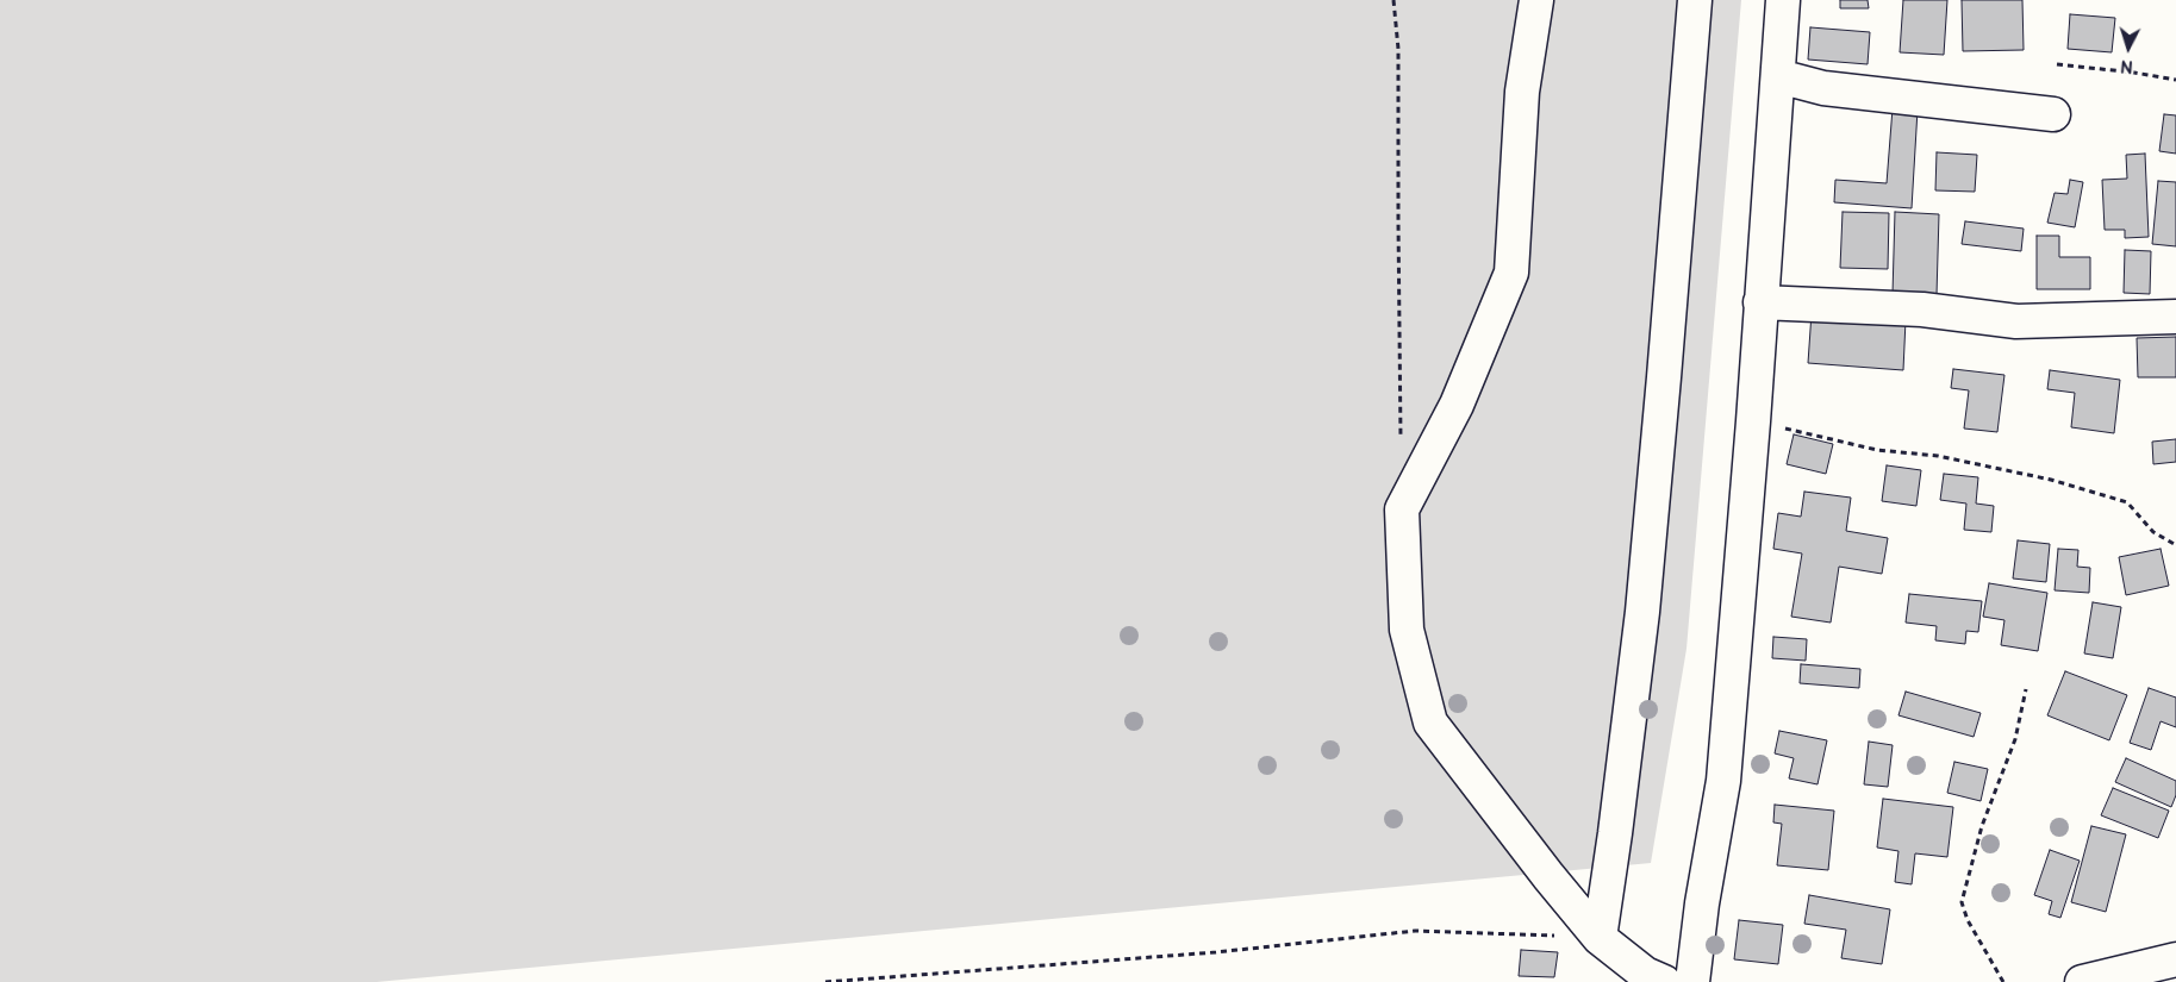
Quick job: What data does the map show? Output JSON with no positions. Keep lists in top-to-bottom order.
{
  "north": "bottom"
}
